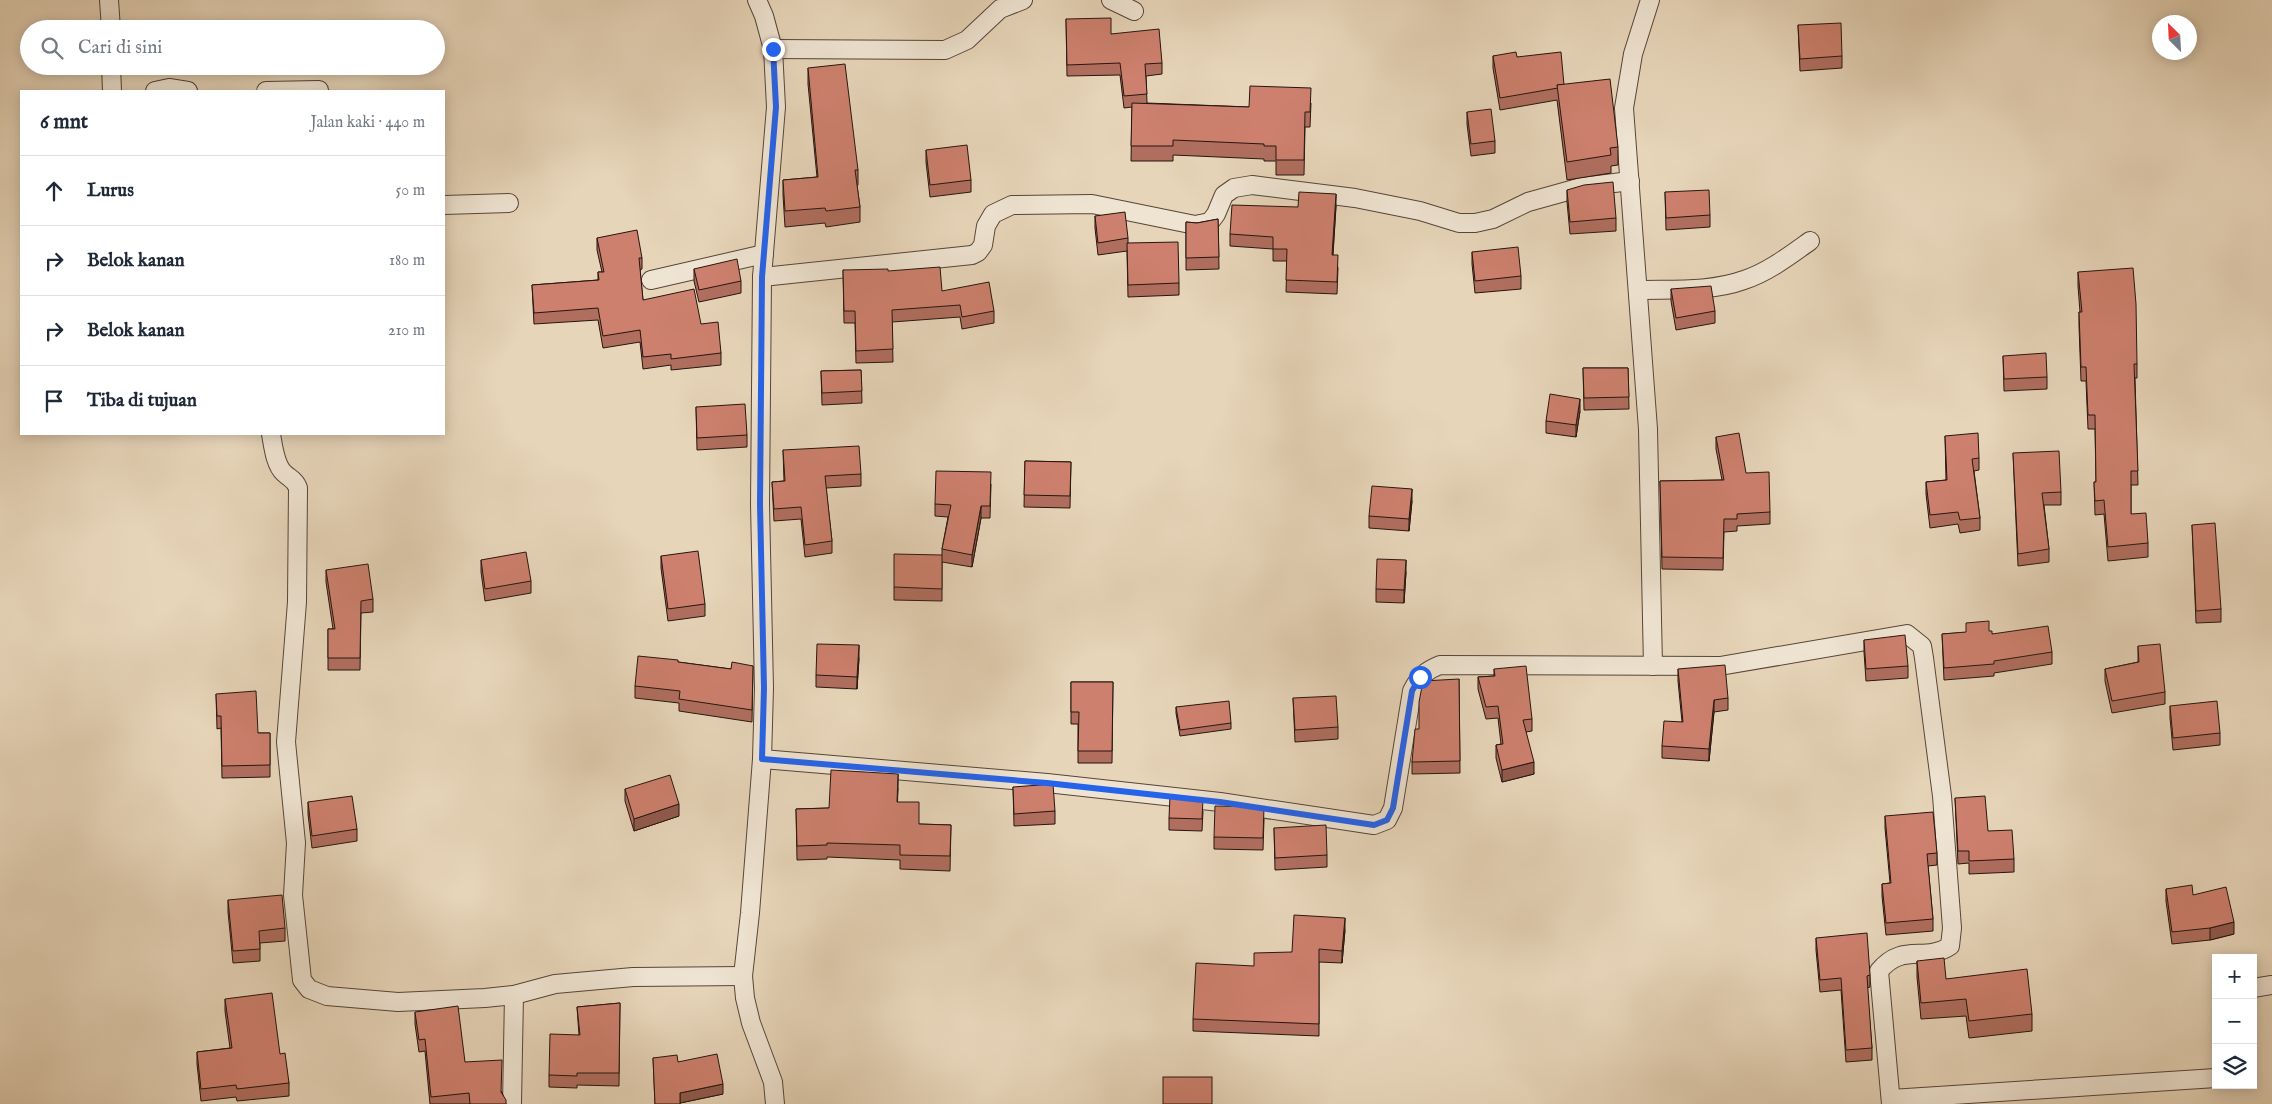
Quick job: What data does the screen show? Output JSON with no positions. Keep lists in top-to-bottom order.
{
  "north": "top left",
  "page": {
    "search": "Cari di sini",
    "heading": ["6 mnt", "Jalan kaki · 440 m"],
    "list": [
      ["Lurus", "50 m"],
      ["Belok kanan", "180 m"],
      ["Belok kanan", "210 m"],
      "Tiba di tujuan"
    ],
    "map_buttons": ["+", "−"]
  }
}
